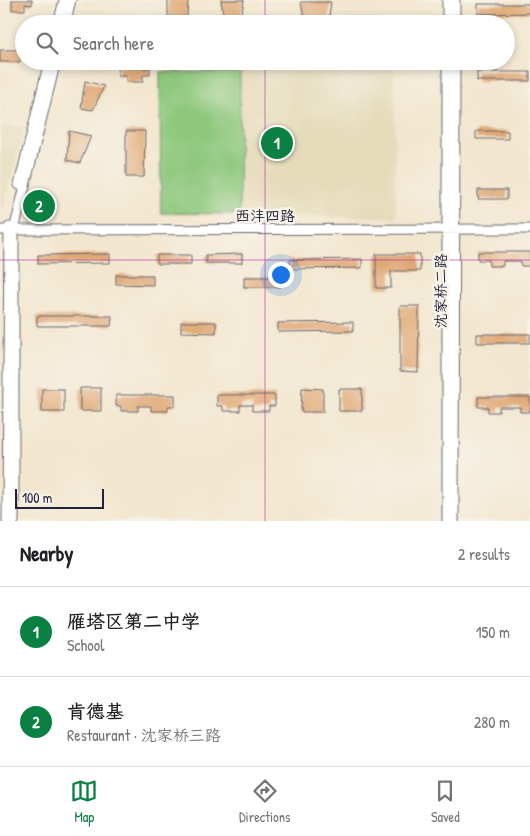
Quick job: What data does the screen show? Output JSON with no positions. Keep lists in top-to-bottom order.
{
  "streets": {
    "street": ["西沣四路", "沈家桥二路"]
  },
  "crossings": [
    ["西沣四路", "沈家桥二路"]
  ],
  "scale_bar": "100 m",
  "page": {
    "search": "Search here",
    "pins": ["1", "2"],
    "scale": "100 m",
    "heading": ["Nearby", "2 results"],
    "list": [
      {
        "mark": "1",
        "name": "雁塔区第二中学",
        "note": "School",
        "value": "150 m"
      },
      {
        "mark": "2",
        "name": "肯德基",
        "note": "Restaurant · 沈家桥三路",
        "value": "280 m"
      }
    ],
    "nav": ["Map", "Directions", "Saved"]
  }
}
